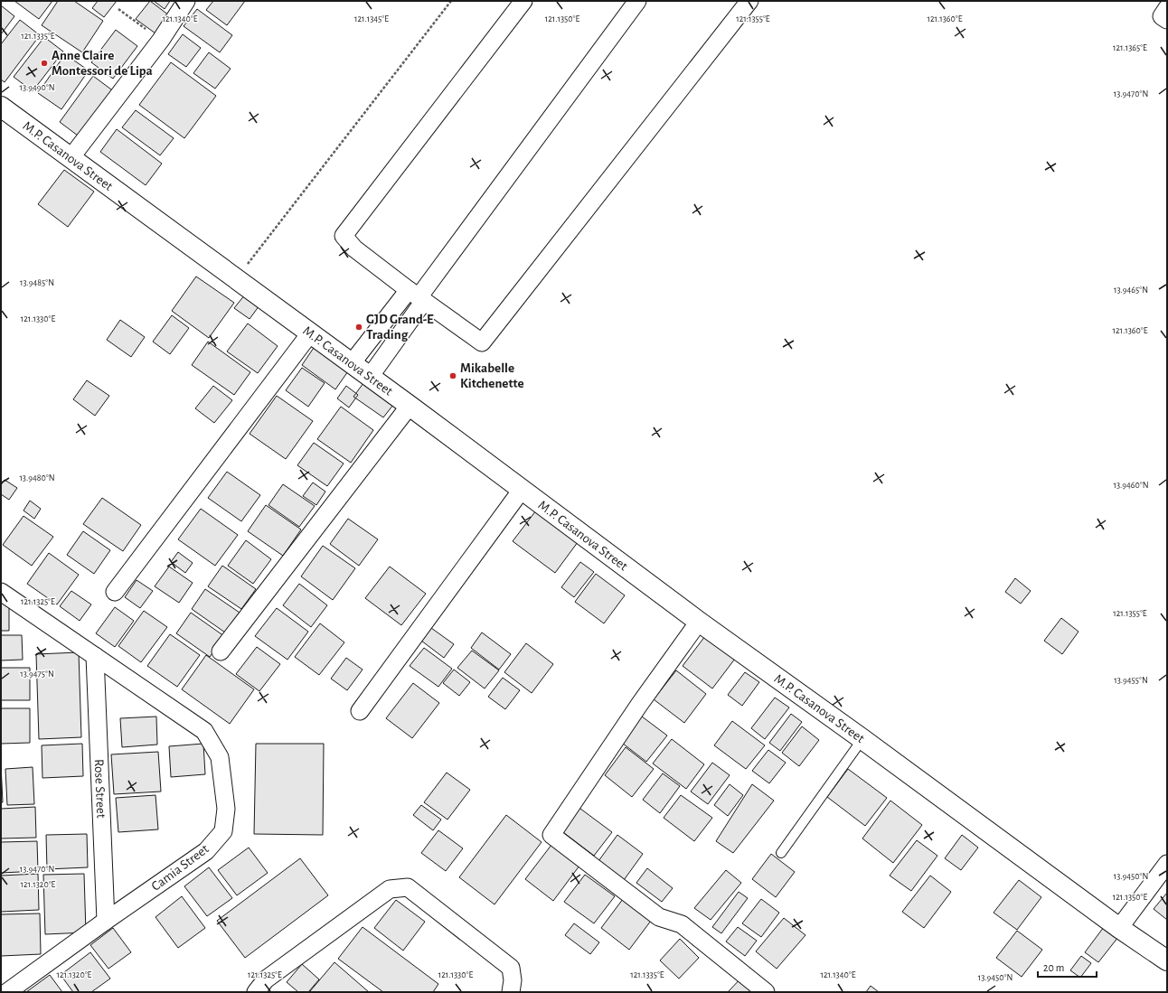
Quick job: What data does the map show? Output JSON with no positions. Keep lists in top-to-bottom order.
{
  "streets": {
    "street": ["M.P. Casanova Street", "Rose Street", "Camia Street"]
  },
  "crossings": [
    ["Rose Street", "Camia Street"]
  ],
  "places": ["Anne Claire Montessori de Lipa", "GJD Grand-E Trading", "Mikabelle Kitchenette"],
  "scale_bar": "20 m",
  "coordinates": [
    "121.1340°E",
    "121.1345°E",
    "121.1350°E",
    "121.1355°E",
    "121.1360°E",
    "121.1335°E",
    "121.1365°E",
    "13.9490°N",
    "13.9470°N",
    "13.9485°N",
    "13.9465°N",
    "121.1330°E",
    "13.9480°N",
    "13.9460°N",
    "121.1325°E",
    "13.9475°N",
    "13.9455°N",
    "13.9450°N",
    "121.1320°E"
  ]
}
